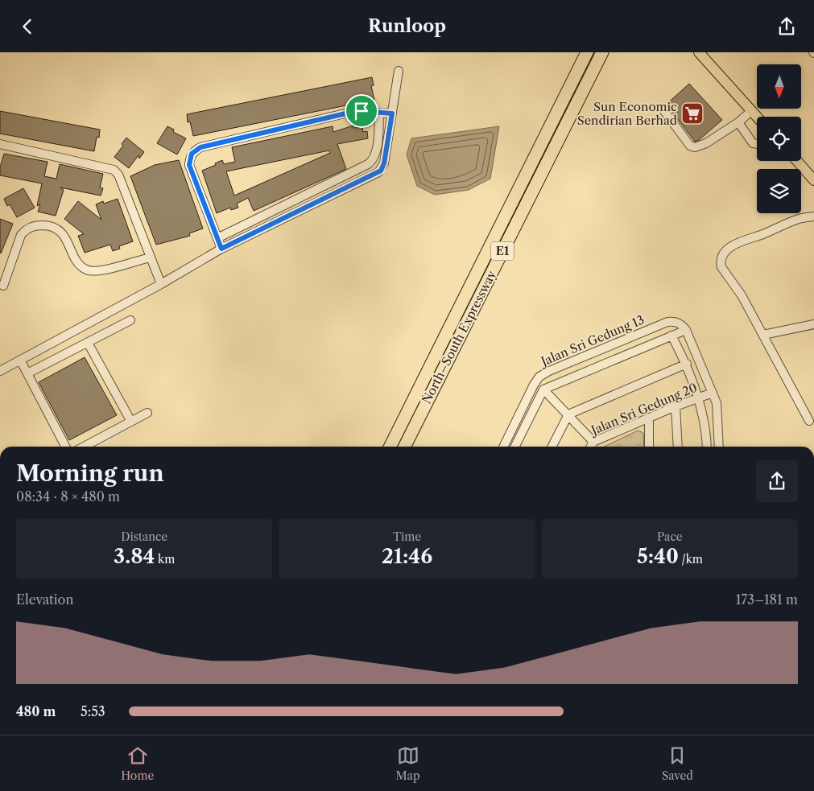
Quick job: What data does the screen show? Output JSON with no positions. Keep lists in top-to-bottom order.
{
  "streets": {
    "highway": ["E1", "North–South Expressway"],
    "street": ["Jalan Sri Gedung 13", "Jalan Sri Gedung 20"]
  },
  "places": {
    "supermarket": ["Sun Economic Sendirian Berhad"]
  },
  "north": "bottom",
  "page": {
    "header": "Runloop",
    "heading": ["Morning run", "08:34 · 8 × 480 m"],
    "stats": [
      ["Distance", "3.84 km"],
      ["Time", "21:46"],
      ["Pace", "5:40 /km"]
    ],
    "chart": ["Elevation", "173–181 m"],
    "list": [
      {
        "name": "480 m",
        "note": "5:53"
      }
    ],
    "tabs": ["Home", "Map", "Saved"]
  }
}
